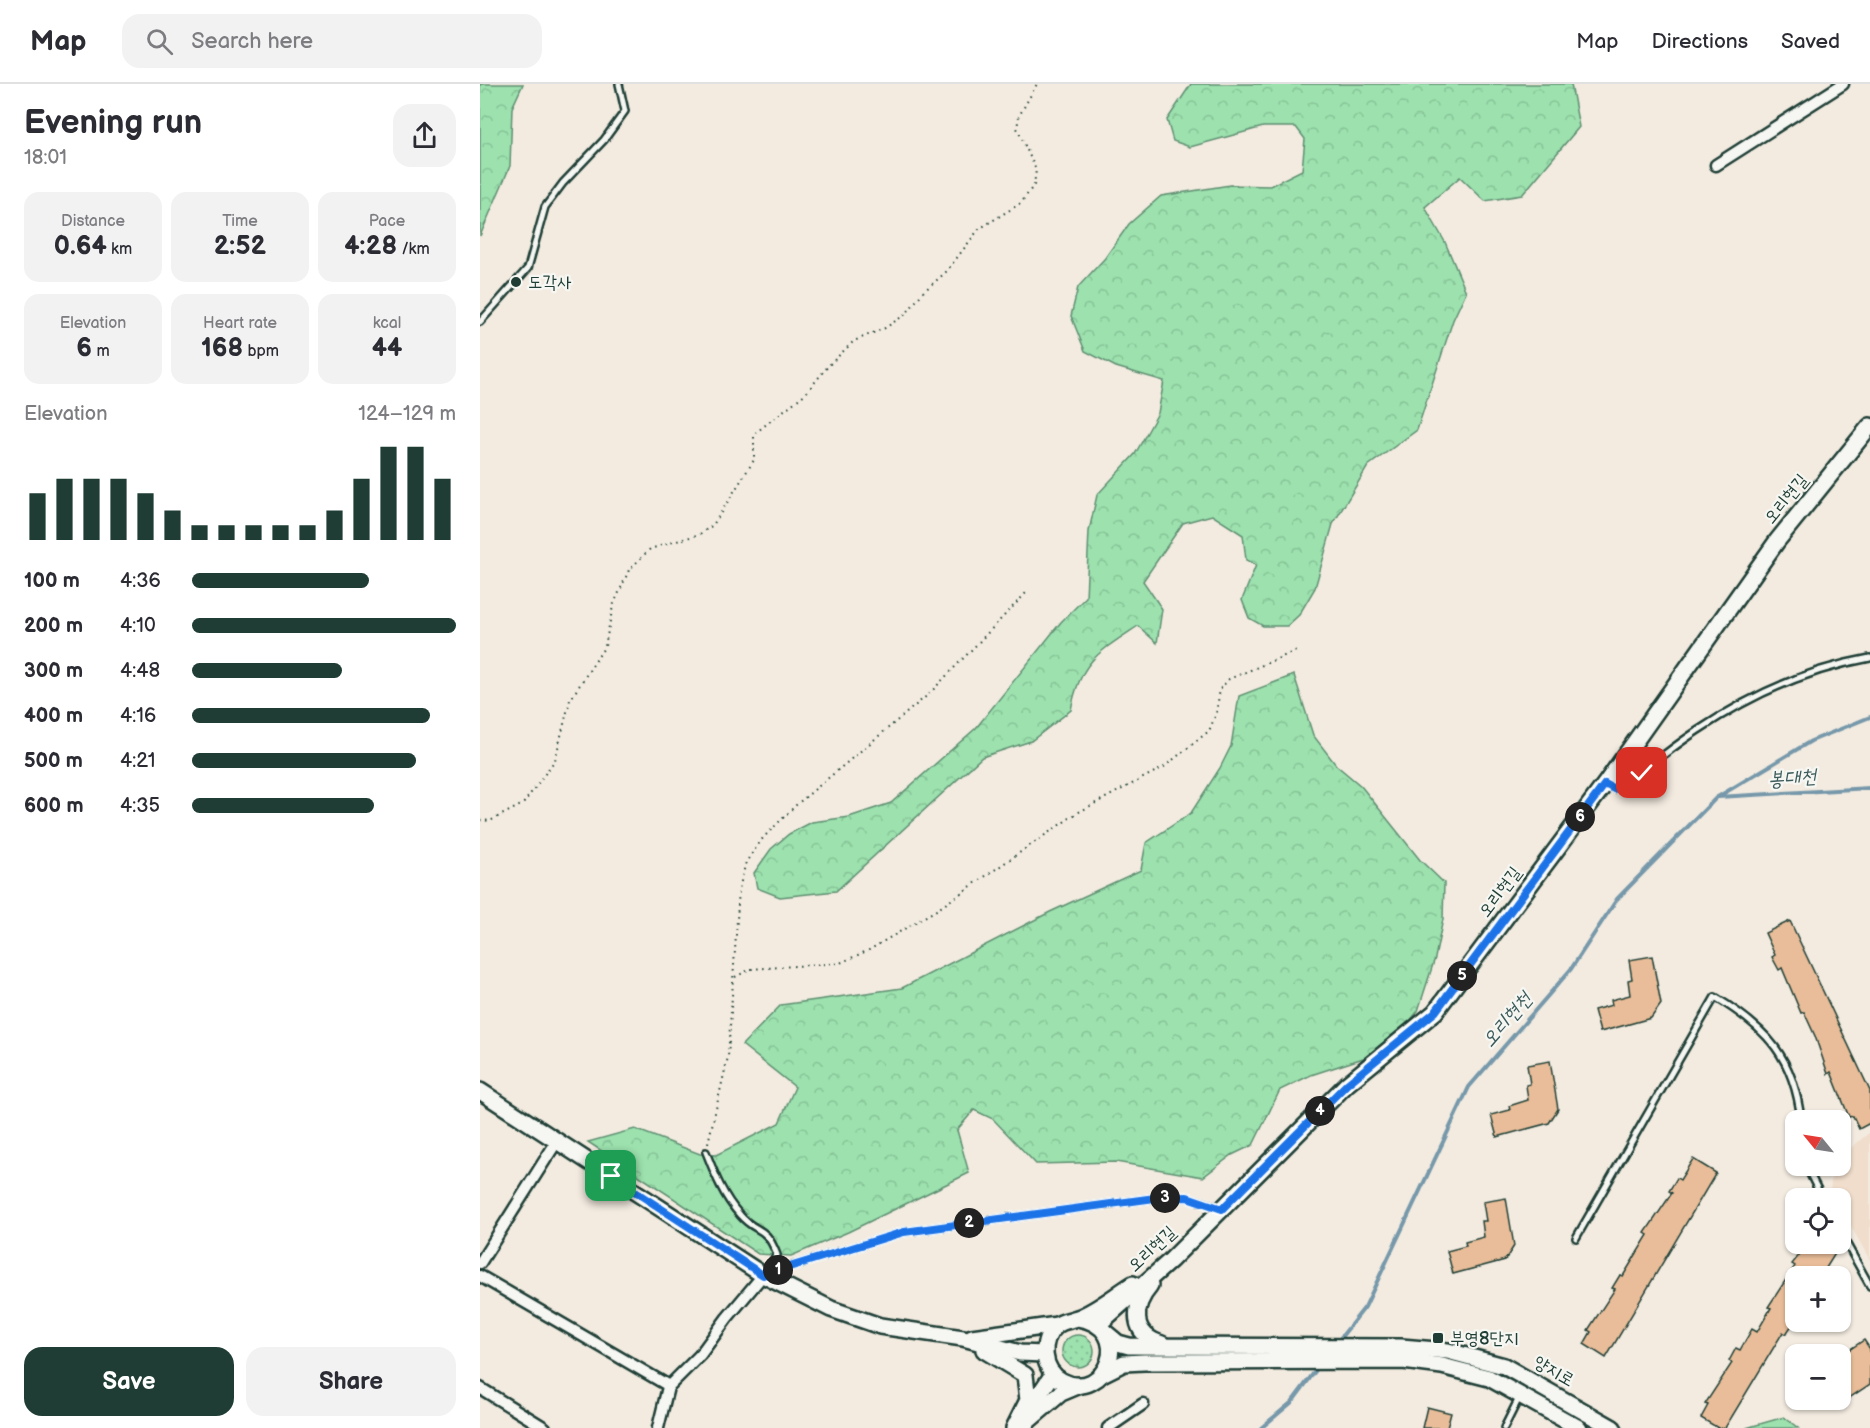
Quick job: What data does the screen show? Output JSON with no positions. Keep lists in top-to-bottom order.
{
  "streets": {
    "street": ["오리현길", "양지로"]
  },
  "water": ["봉대천", "오리현천"],
  "places": {
    "other": ["도각사"],
    "transit": ["부영8단지"]
  },
  "north": "top left",
  "page": {
    "header": "Map",
    "search": "Search here",
    "nav": ["Map", "Directions", "Saved"],
    "heading": ["Evening run", "18:01"],
    "stats": [
      ["Distance", "0.64 km"],
      ["Time", "2:52"],
      ["Pace", "4:28 /km"],
      ["Elevation", "6 m"],
      ["Heart rate", "168 bpm"],
      ["kcal", "44"]
    ],
    "chart": ["Elevation", "124–129 m"],
    "list": [
      {
        "name": "100 m",
        "note": "4:36"
      },
      {
        "name": "200 m",
        "note": "4:10"
      },
      {
        "name": "300 m",
        "note": "4:48"
      },
      {
        "name": "400 m",
        "note": "4:16"
      },
      {
        "name": "500 m",
        "note": "4:21"
      },
      {
        "name": "600 m",
        "note": "4:35"
      }
    ],
    "pins": [
      "6",
      "5",
      "4",
      "3",
      "2",
      "1"
    ],
    "map_buttons": ["+", "−"],
    "buttons": ["Save", "Share"]
  }
}
